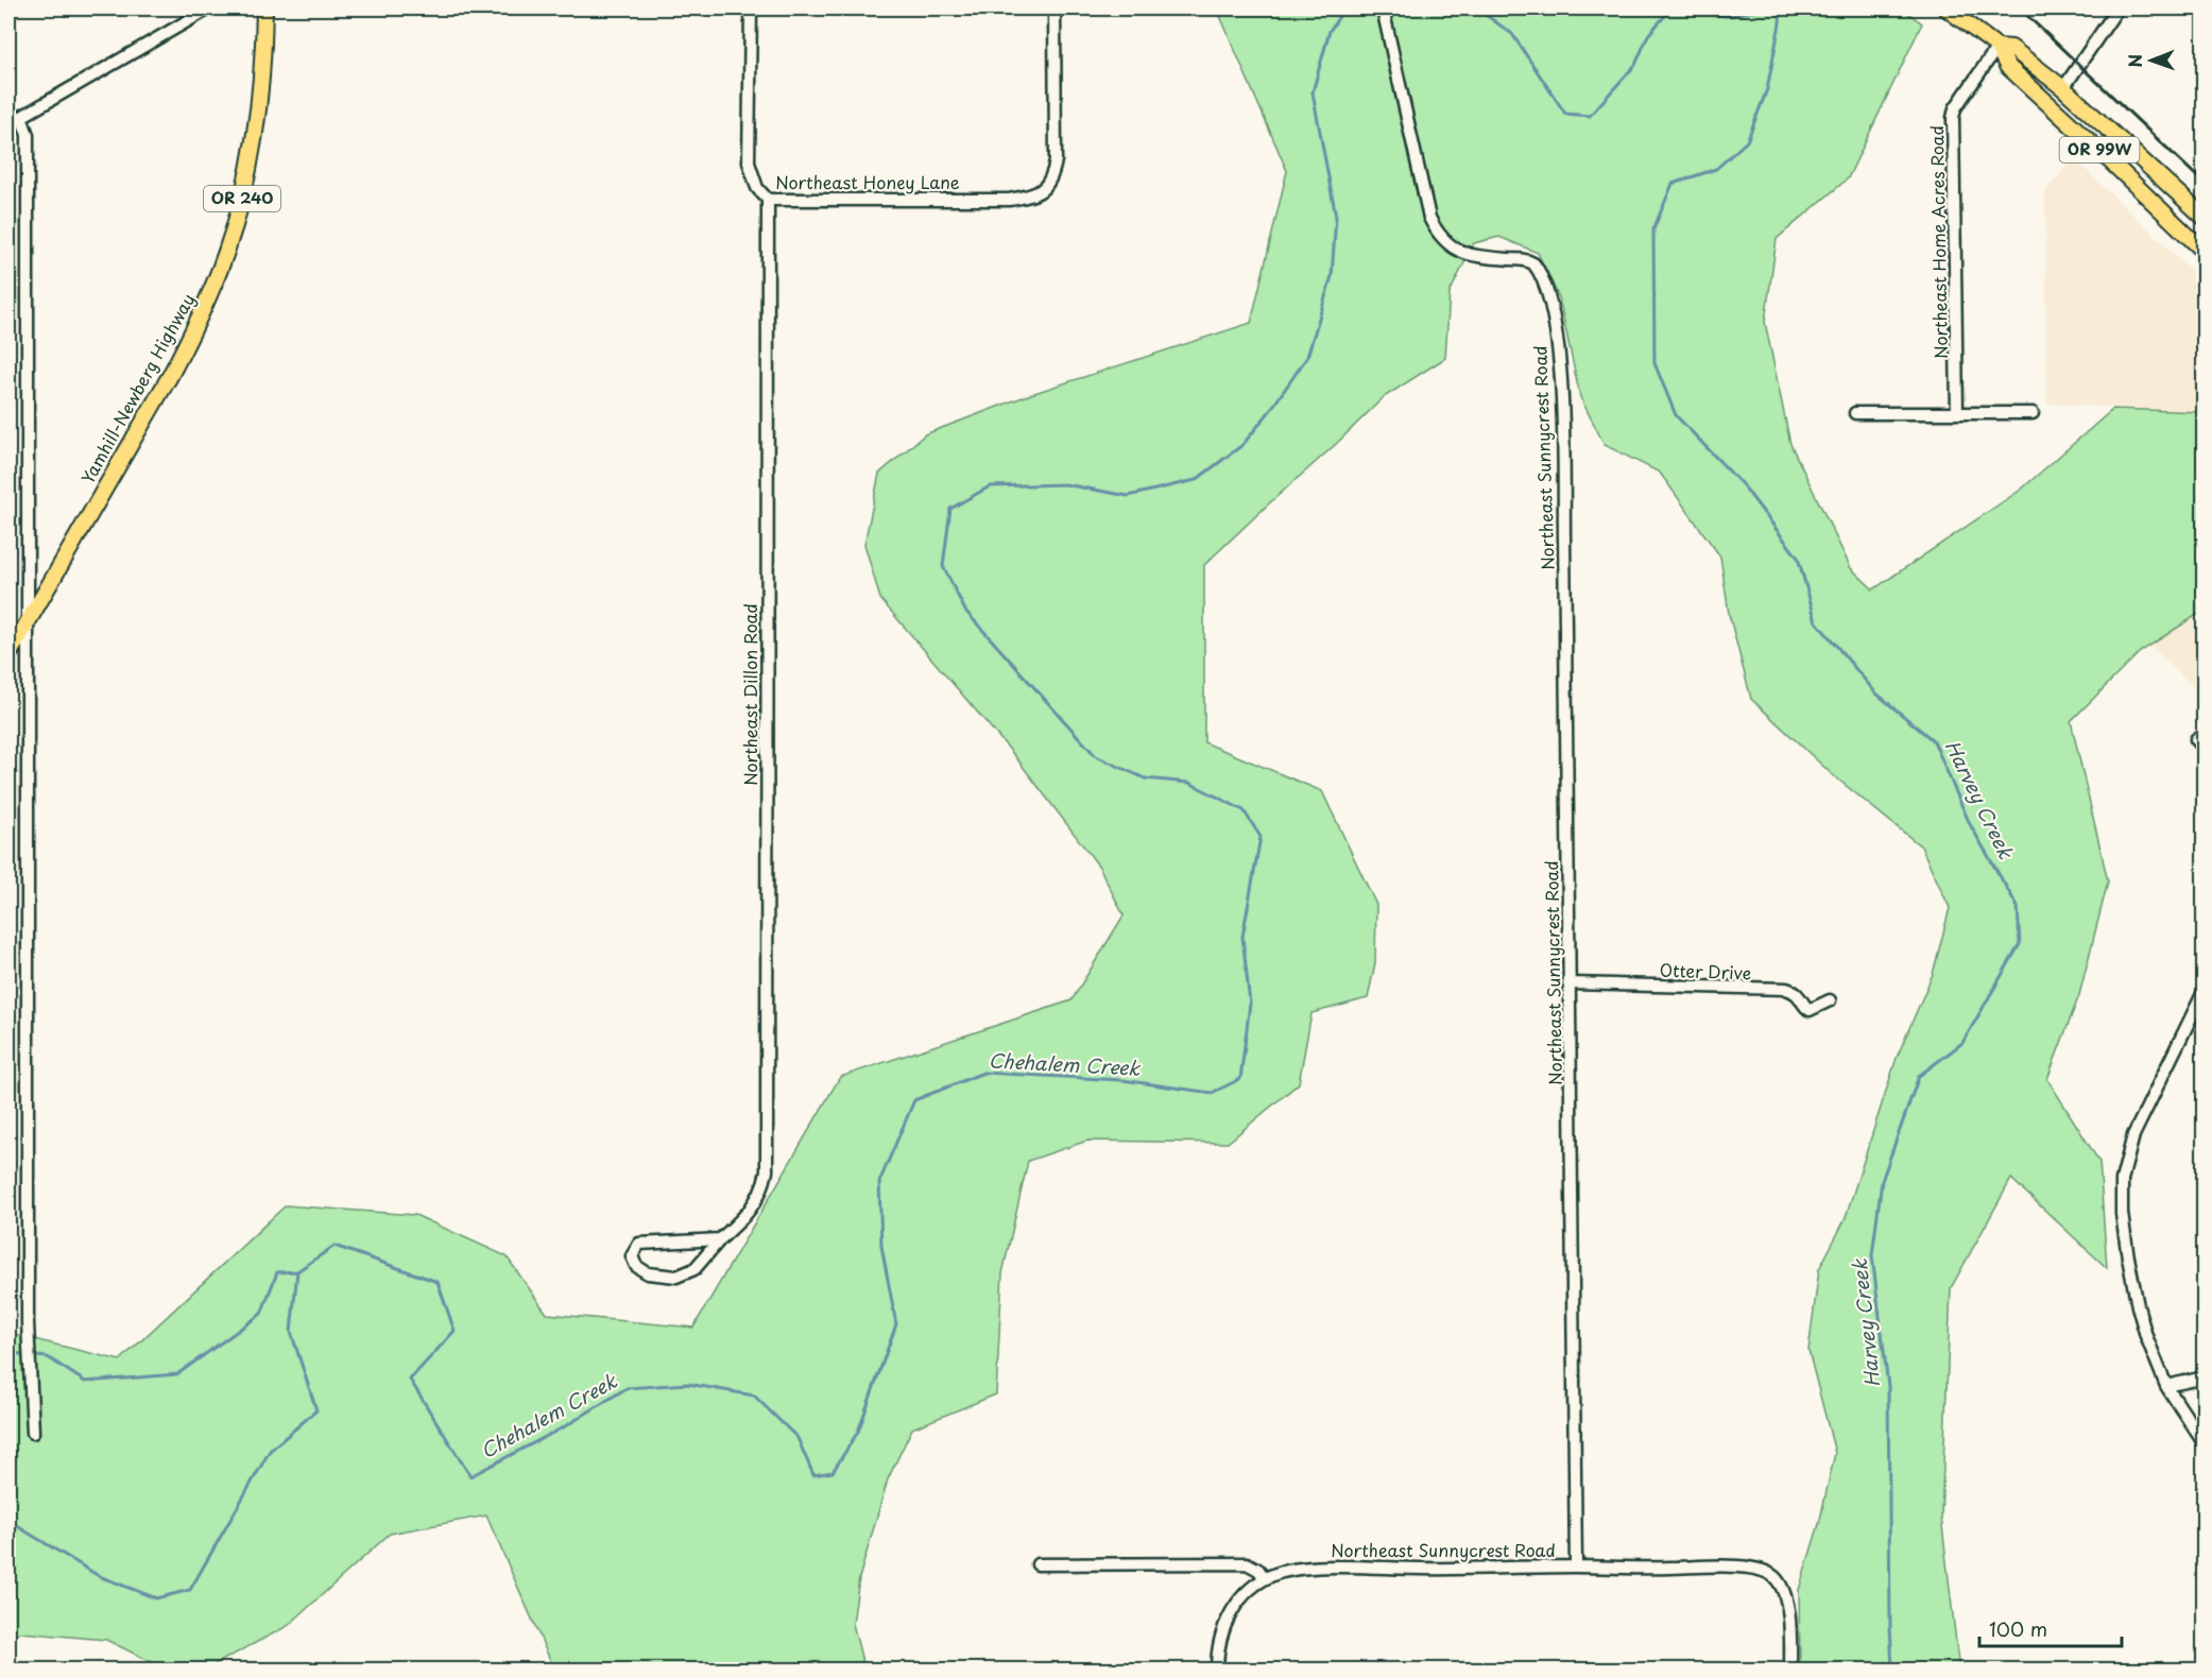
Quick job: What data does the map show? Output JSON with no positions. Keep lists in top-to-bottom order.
{
  "streets": {
    "main road": ["OR 99W", "OR 240", "Yamhill-Newberg Highway"],
    "street": [
      "Northeast Honey Lane",
      "Northeast Home Acres Road",
      "Northeast Sunnycrest Road",
      "Northeast Dillon Road",
      "Otter Drive"
    ]
  },
  "crossings": [
    ["OR 99W", "Northeast Home Acres Road"],
    ["Northeast Honey Lane", "Northeast Dillon Road"],
    ["Northeast Sunnycrest Road", "Otter Drive"]
  ],
  "water": ["Harvey Creek", "Chehalem Creek"],
  "scale_bar": "100 m",
  "north": "left"
}
